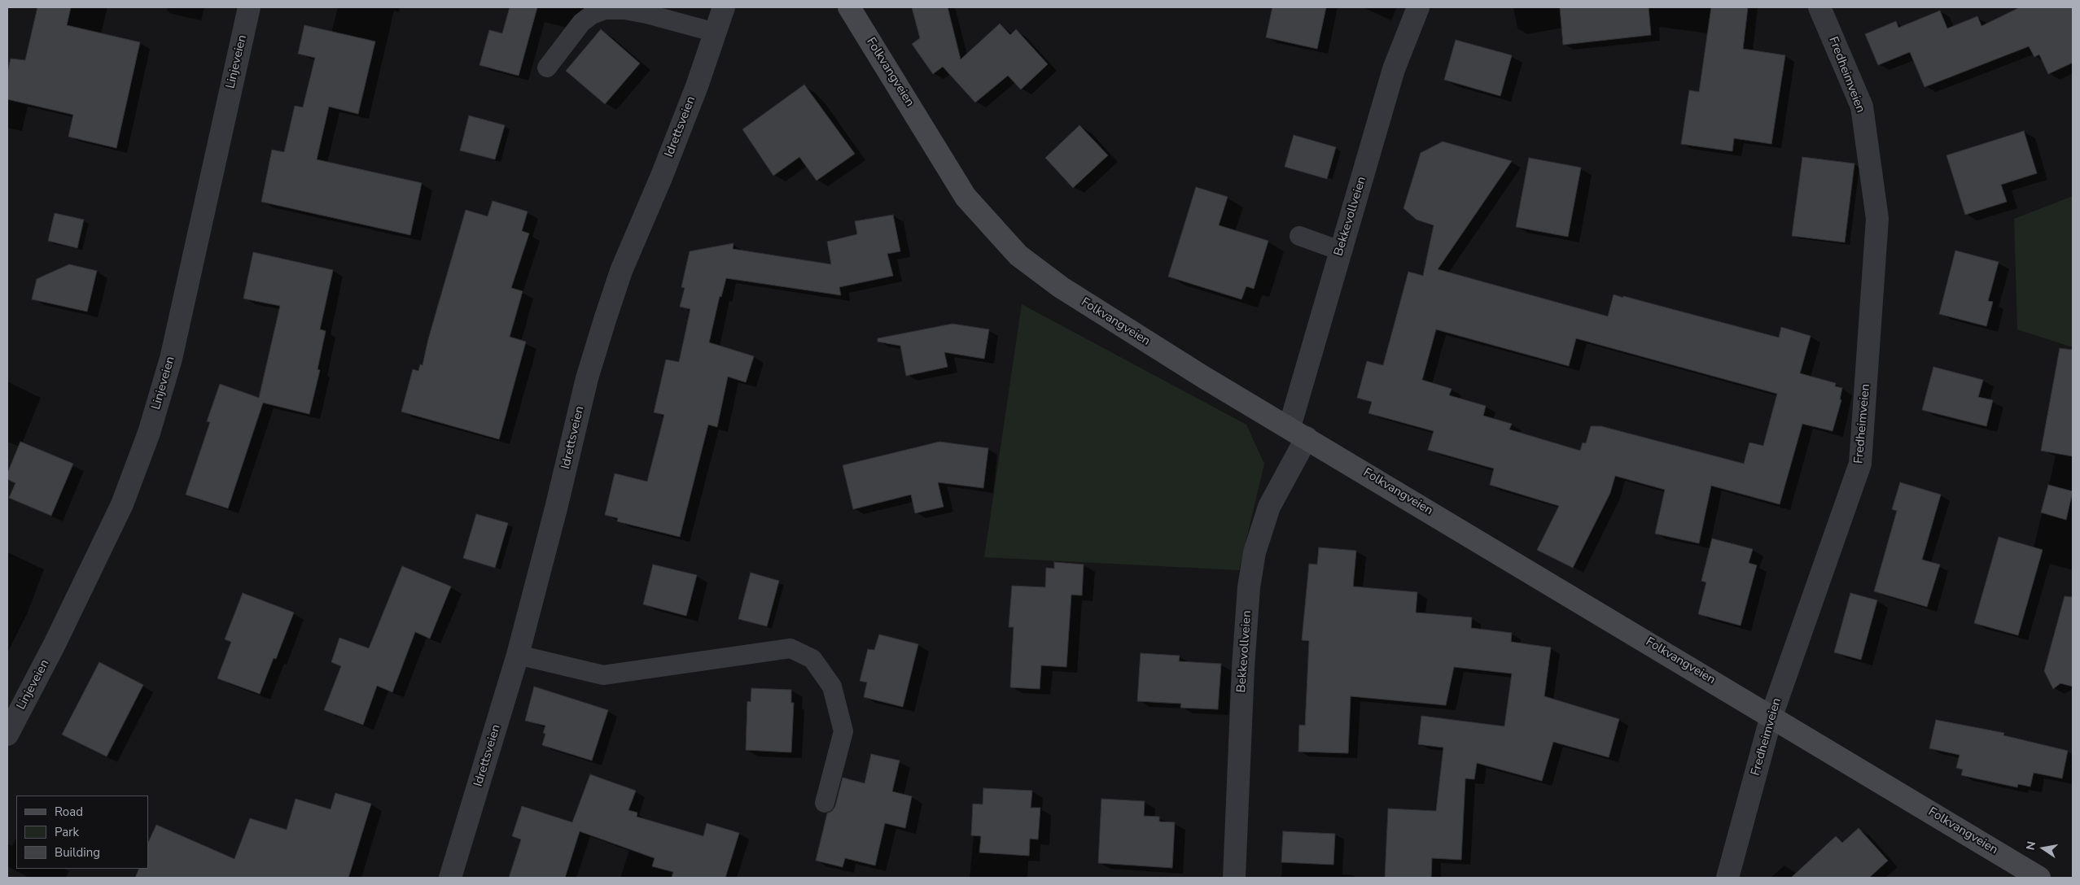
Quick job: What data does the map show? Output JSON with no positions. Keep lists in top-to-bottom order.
{
  "streets": {
    "street": [
      "Linjeveien",
      "Folkvangveien",
      "Fredheimveien",
      "Idrettsveien",
      "Bekkevollveien"
    ]
  },
  "crossings": [
    ["Folkvangveien", "Fredheimveien"],
    ["Folkvangveien", "Bekkevollveien"]
  ],
  "legend": ["Road", "Park", "Building"],
  "north": "left"
}
